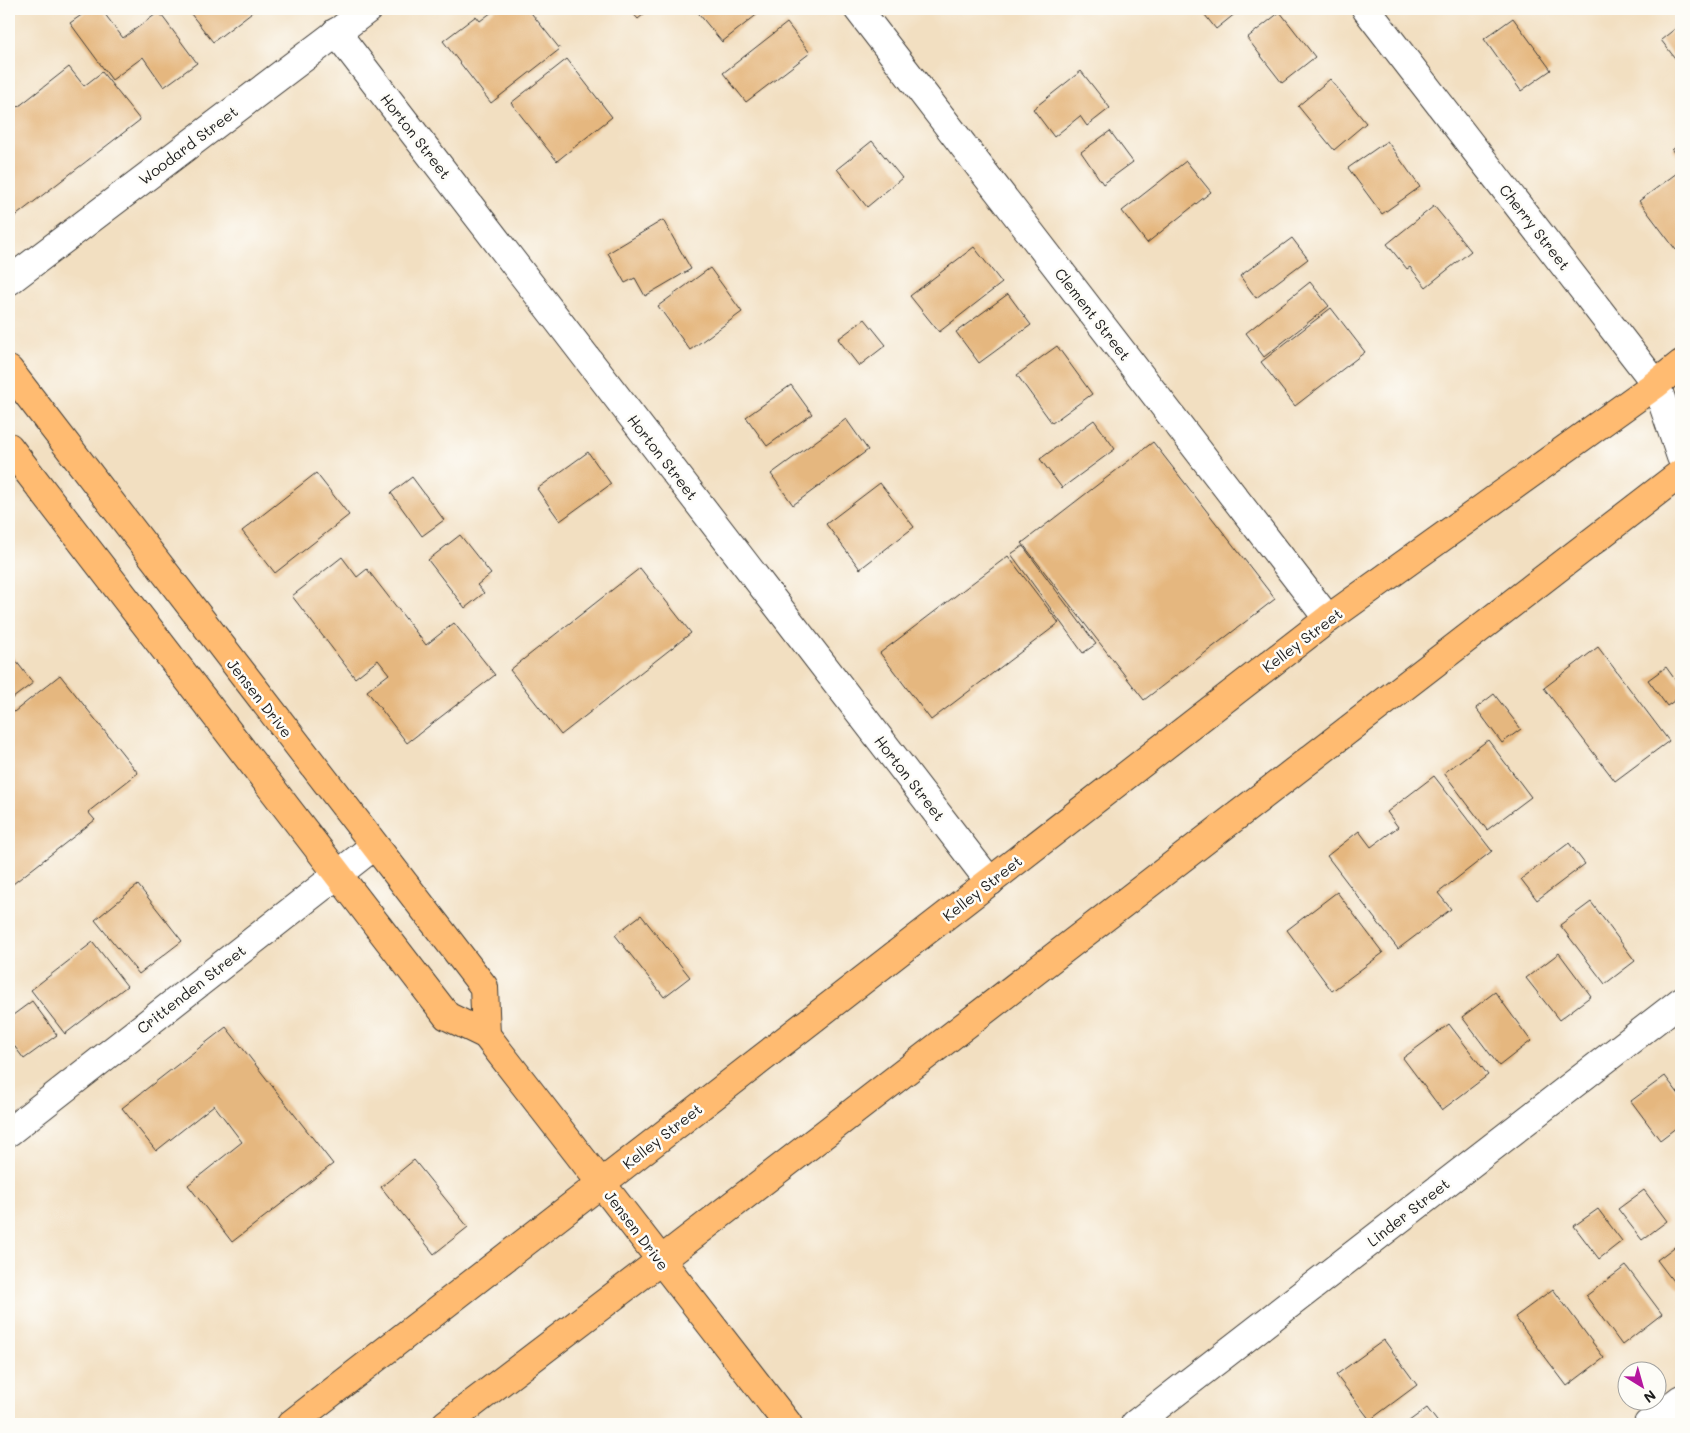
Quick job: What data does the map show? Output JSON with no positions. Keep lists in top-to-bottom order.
{
  "streets": {
    "main road": ["Kelley Street", "Jensen Drive"],
    "street": [
      "Horton Street",
      "Woodard Street",
      "Cherry Street",
      "Clement Street",
      "Crittenden Street",
      "Linder Street"
    ]
  },
  "crossings": [
    ["Horton Street", "Woodard Street"],
    ["Horton Street", "Kelley Street"],
    ["Cherry Street", "Kelley Street"],
    ["Clement Street", "Kelley Street"],
    ["Kelley Street", "Jensen Drive"],
    ["Jensen Drive", "Crittenden Street"]
  ],
  "north": "bottom right"
}
